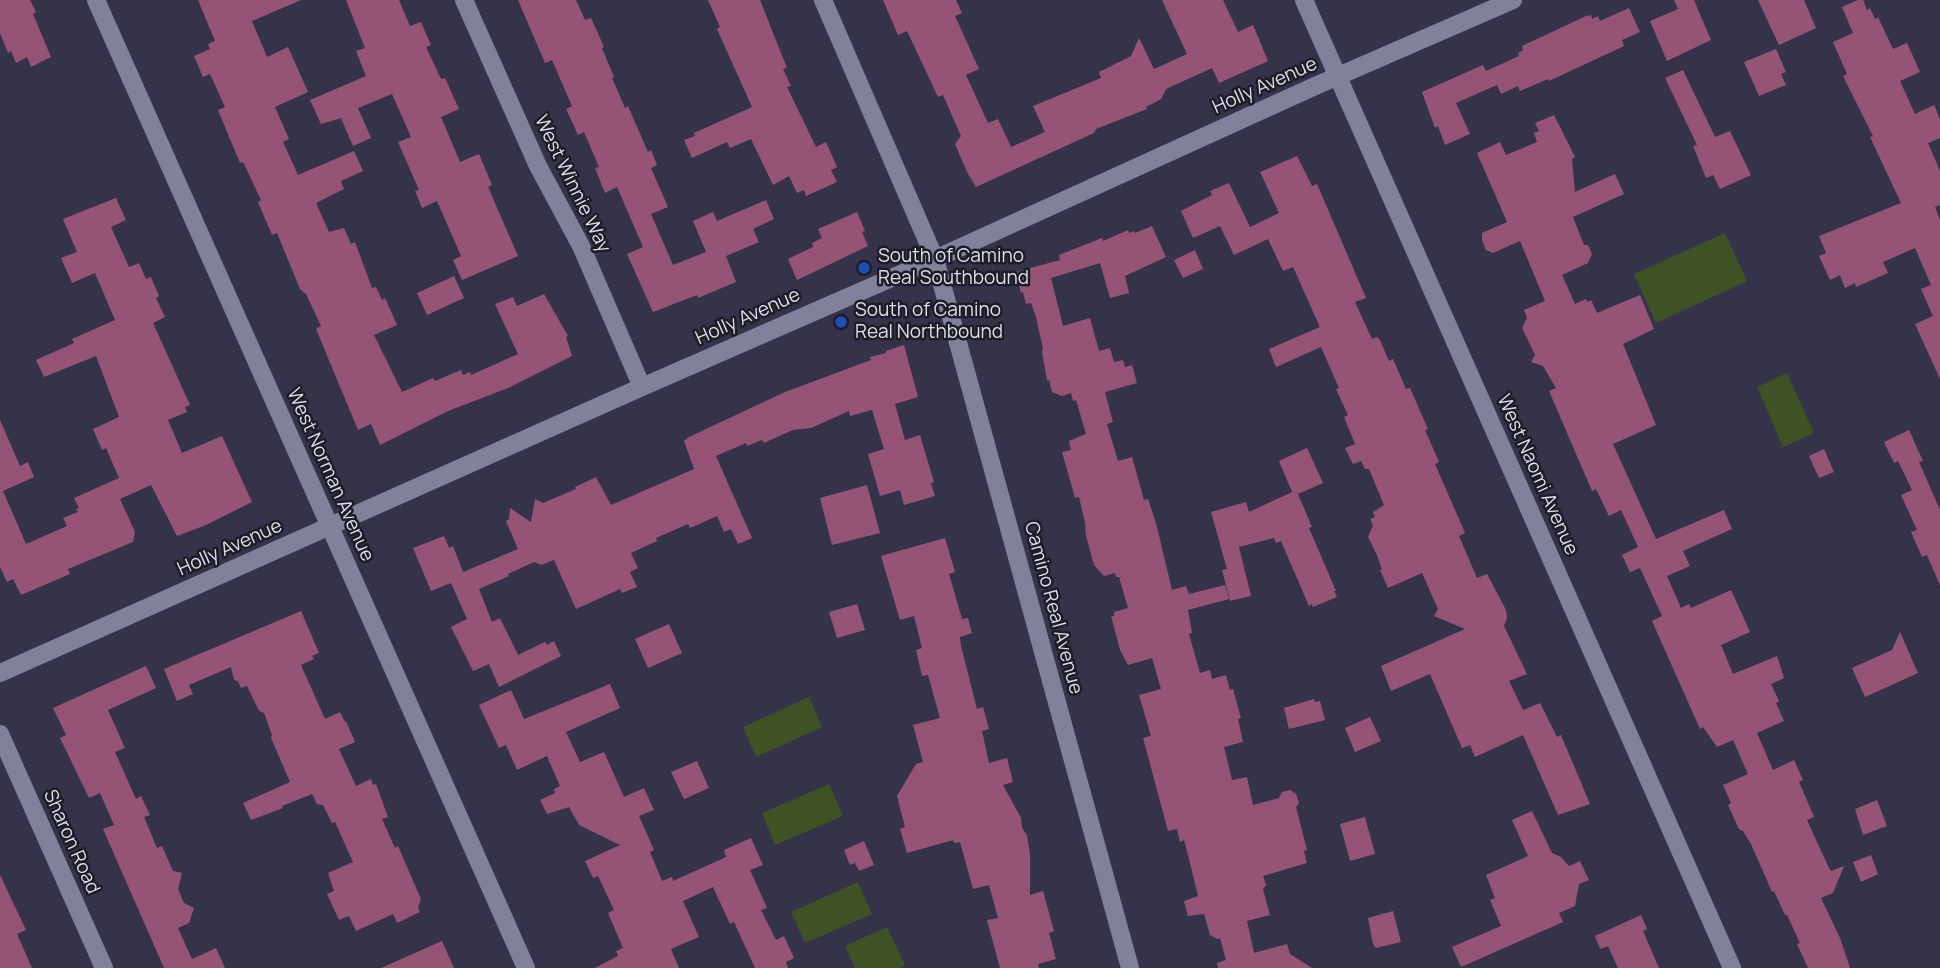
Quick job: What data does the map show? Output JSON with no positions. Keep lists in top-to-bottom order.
{
  "streets": {
    "street": [
      "Holly Avenue",
      "West Winnie Way",
      "West Norman Avenue",
      "West Naomi Avenue",
      "Camino Real Avenue",
      "Sharon Road"
    ]
  },
  "crossings": [
    ["Holly Avenue", "West Winnie Way"],
    ["Holly Avenue", "West Norman Avenue"],
    ["Holly Avenue", "West Naomi Avenue"],
    ["Holly Avenue", "Camino Real Avenue"]
  ],
  "places": ["South of Camino Real Southbound", "South of Camino Real Northbound"]
}
